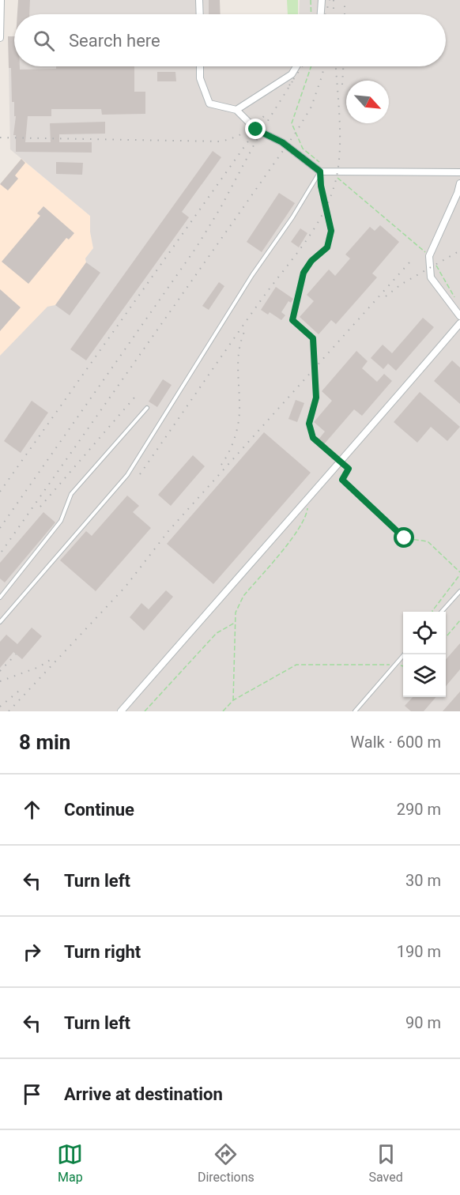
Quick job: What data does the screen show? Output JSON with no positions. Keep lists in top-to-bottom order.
{
  "north": "bottom right",
  "page": {
    "search": "Search here",
    "heading": ["8 min", "Walk · 600 m"],
    "list": [
      ["Continue", "290 m"],
      ["Turn left", "30 m"],
      ["Turn right", "190 m"],
      ["Turn left", "90 m"],
      "Arrive at destination"
    ],
    "nav": ["Map", "Directions", "Saved"]
  }
}
